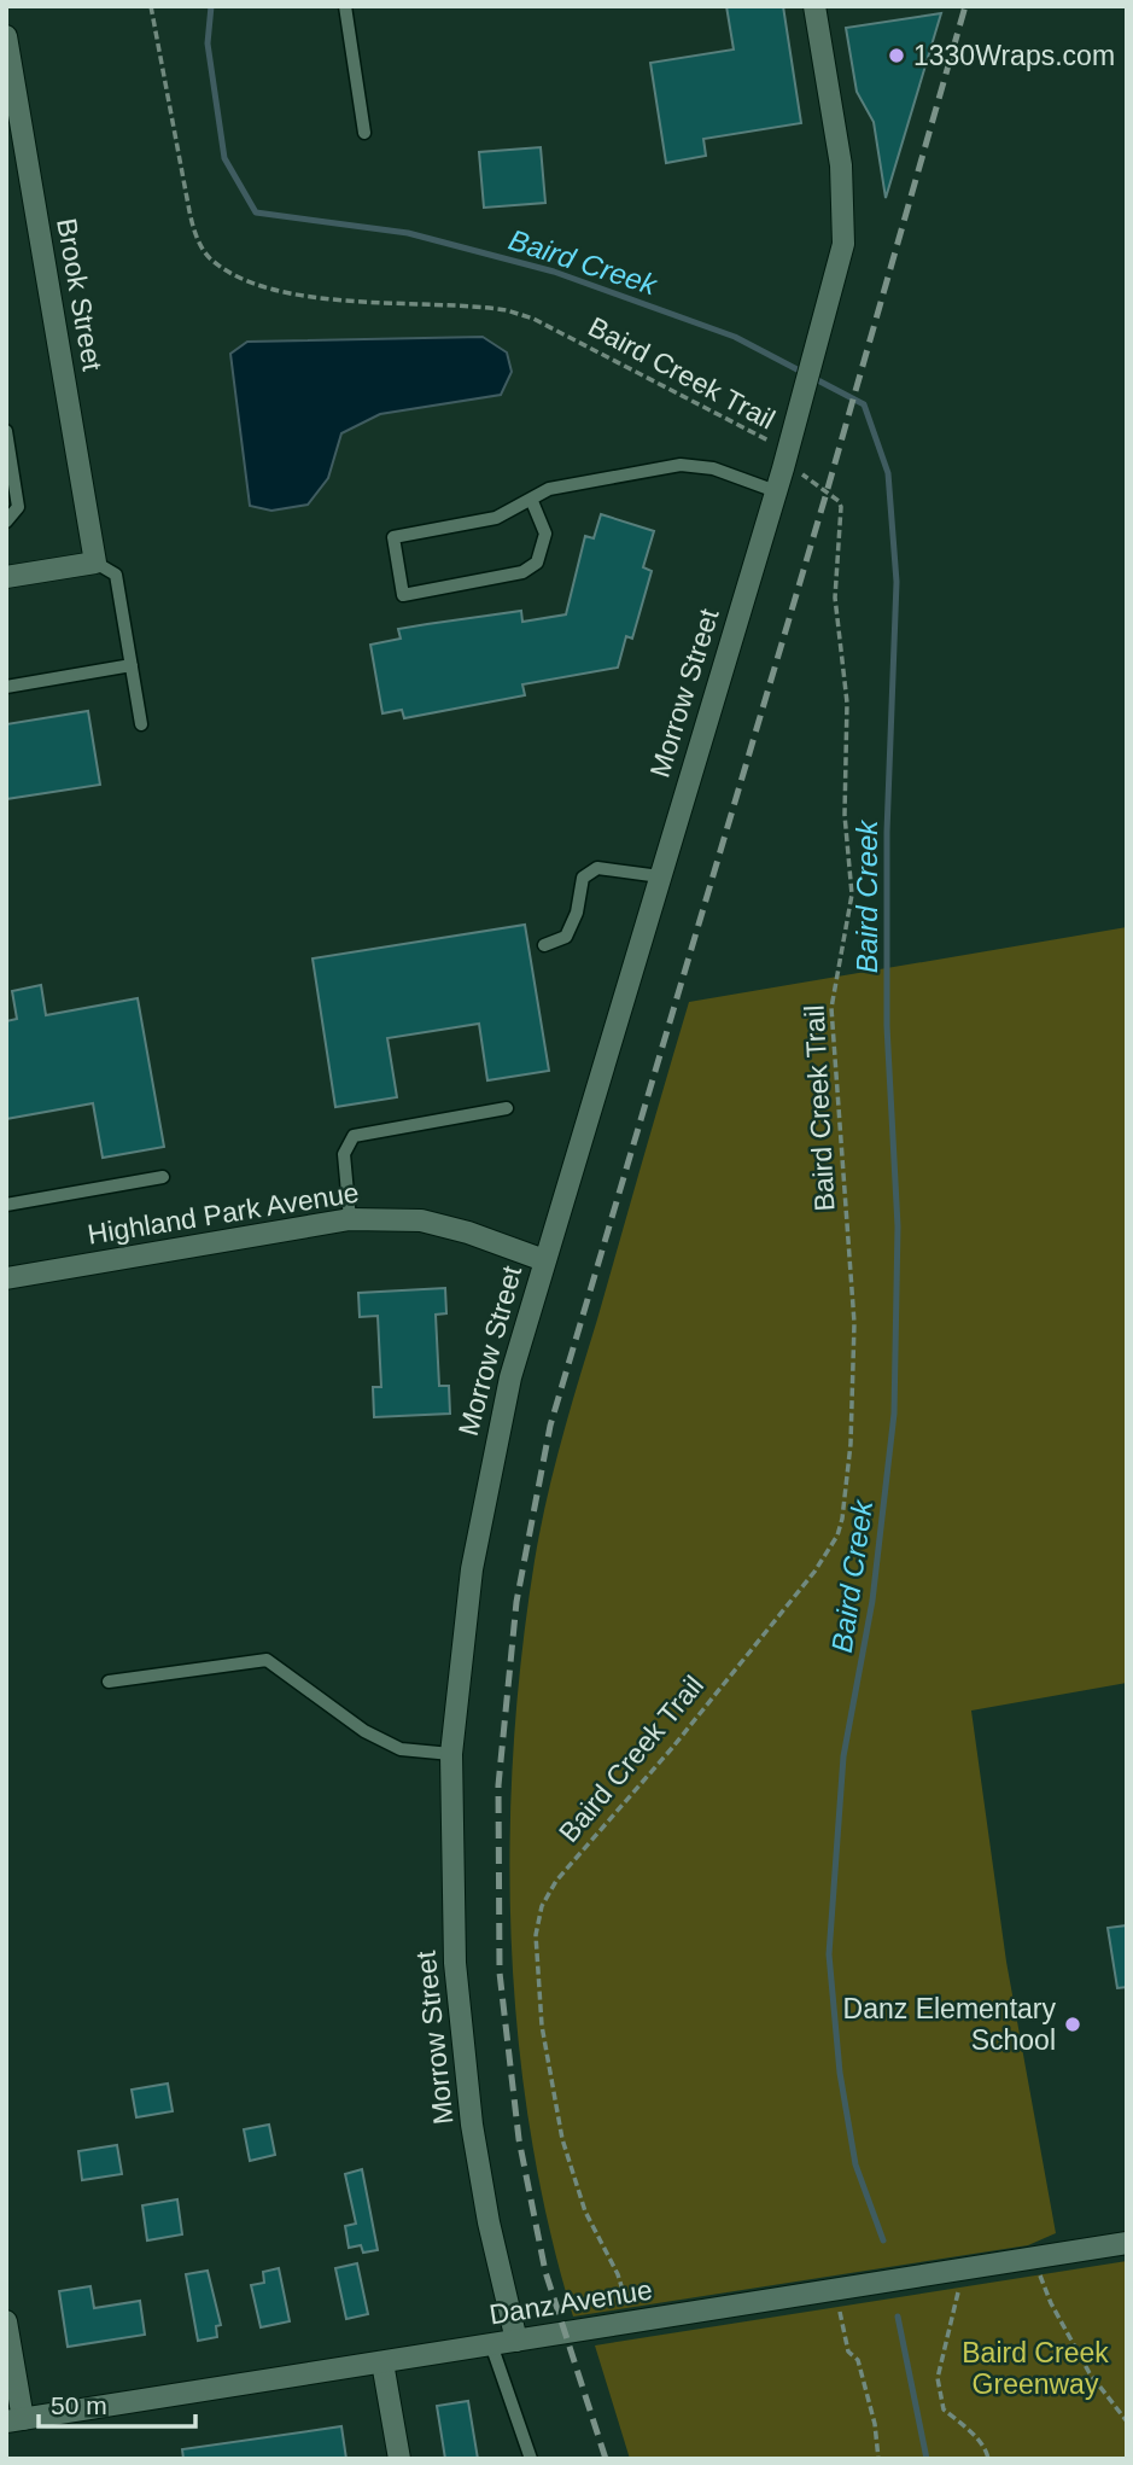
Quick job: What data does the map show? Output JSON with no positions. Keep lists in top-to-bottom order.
{
  "streets": {
    "street": [
      "Brook Street",
      "Morrow Street",
      "Highland Park Avenue",
      "Danz Avenue"
    ],
    "path": ["Baird Creek Trail"]
  },
  "crossings": [
    ["Baird Creek Trail", "Morrow Street"],
    ["Baird Creek Trail", "Danz Avenue"],
    ["Morrow Street", "Highland Park Avenue"],
    ["Morrow Street", "Danz Avenue"]
  ],
  "water": ["Baird Creek"],
  "parks": ["Baird Creek Greenway"],
  "places": ["1330Wraps.com", "Danz Elementary School"],
  "scale_bar": "50 m"
}
